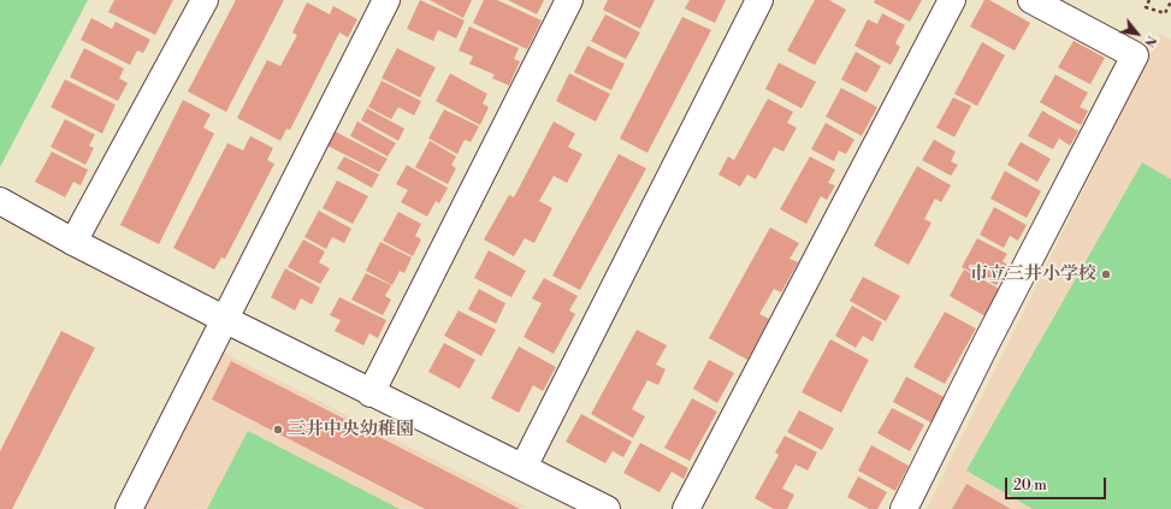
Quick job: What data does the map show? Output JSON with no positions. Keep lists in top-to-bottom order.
{
  "places": ["市立三井小学校", "三井中央幼稚園"],
  "scale_bar": "20 m",
  "north": "bottom right"
}
